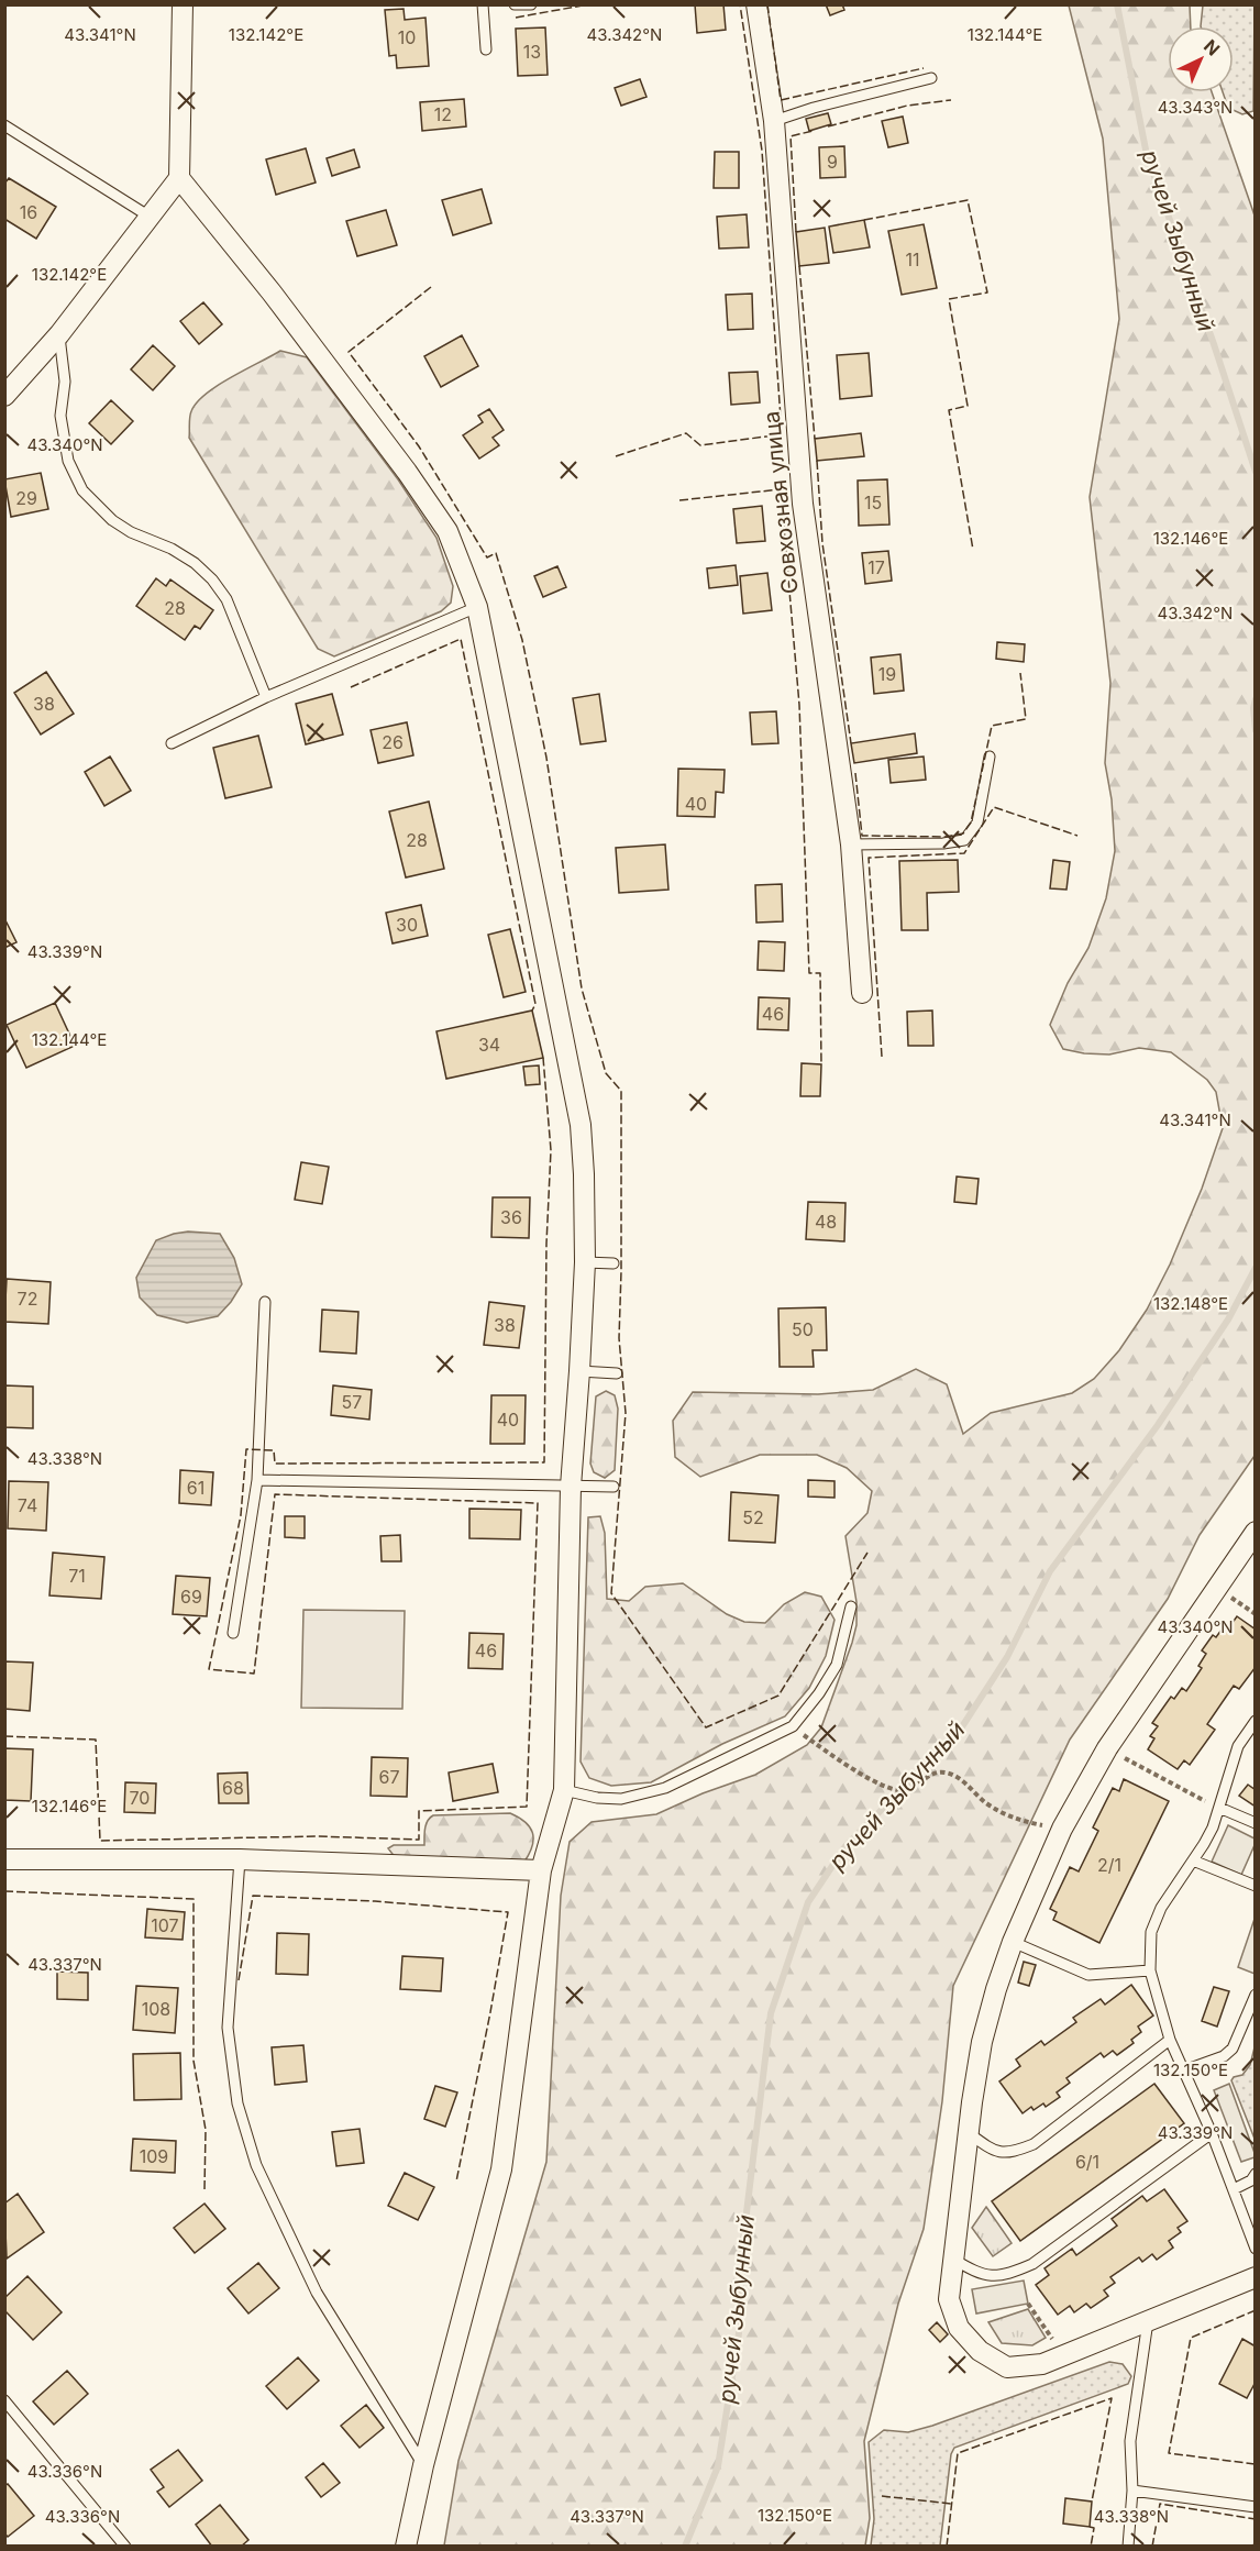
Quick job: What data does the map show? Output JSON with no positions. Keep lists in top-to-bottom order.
{
  "streets": {
    "street": ["Совхозная улица"]
  },
  "water": ["ручей Зыбунный"],
  "house_numbers": [
    "10",
    "13",
    "12",
    "9",
    "16",
    "11",
    "29",
    "15",
    "17",
    "28",
    "19",
    "38",
    "26",
    "40",
    "28",
    "30",
    "46",
    "34",
    "36",
    "48",
    "72",
    "38",
    "50",
    "57",
    "40",
    "61",
    "74",
    "52",
    "71",
    "69",
    "46",
    "67",
    "68",
    "70",
    "2/1",
    "107",
    "108",
    "109",
    "6/1"
  ],
  "north": "top right",
  "coordinates": [
    "43.341°N",
    "43.342°N",
    "132.142°E",
    "132.144°E",
    "43.343°N",
    "43.340°N",
    "132.146°E",
    "43.339°N",
    "132.148°E",
    "43.338°N",
    "43.337°N",
    "132.150°E",
    "43.336°N"
  ]
}
